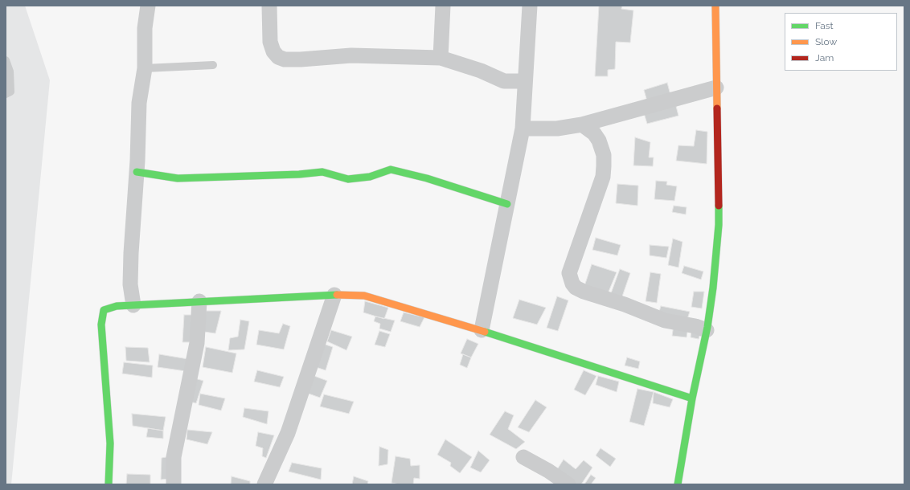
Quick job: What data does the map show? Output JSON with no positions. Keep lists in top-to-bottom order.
{
  "legend": ["Fast", "Slow", "Jam"]
}
